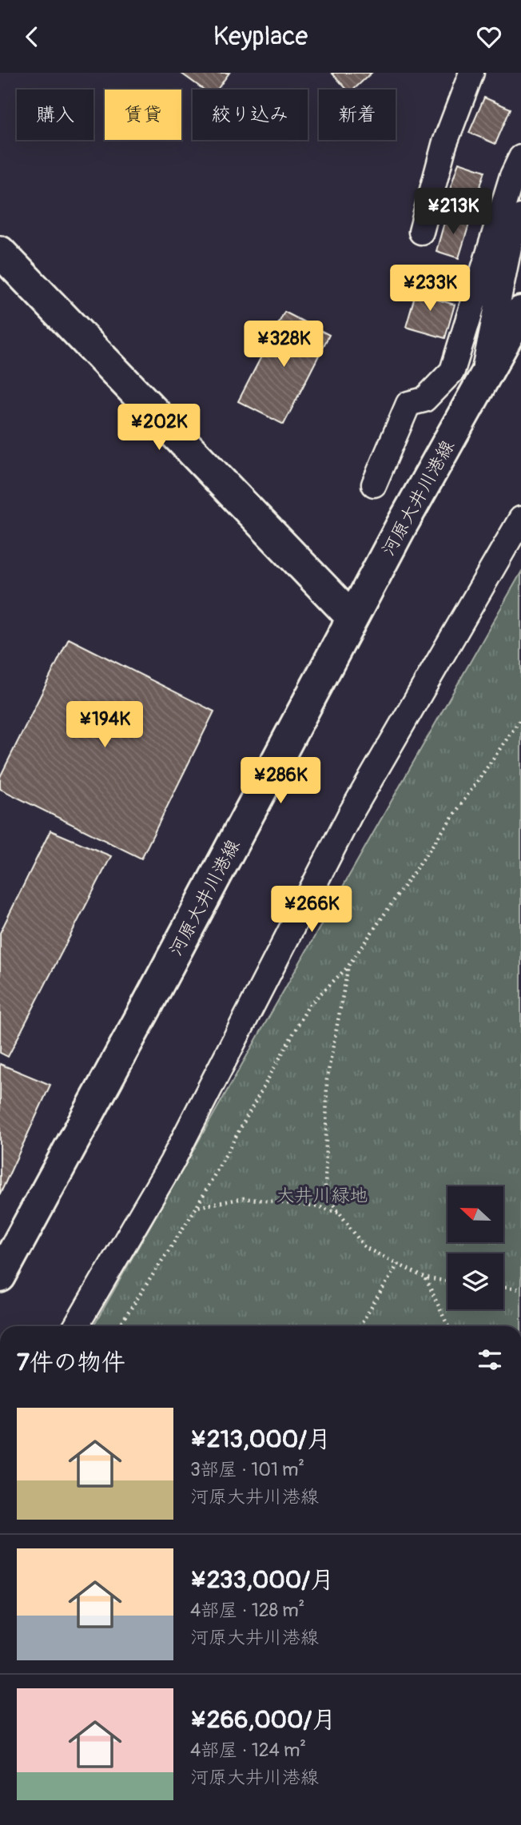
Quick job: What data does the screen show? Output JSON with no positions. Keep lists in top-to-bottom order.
{
  "streets": {
    "main road": ["河原大井川港線"]
  },
  "parks": ["大井川緑地"],
  "north": "left",
  "page": {
    "header": "Keyplace",
    "chip": [
      "購入",
      "賃貸",
      "絞り込み",
      "新着"
    ],
    "price": [
      "¥213K",
      "¥233K",
      "¥328K",
      "¥202K",
      "¥194K",
      "¥286K",
      "¥266K"
    ],
    "heading": "7件の物件",
    "list": [
      {
        "name": "¥213,000/月",
        "note": "3部屋 · 101 m² · 河原大井川港線"
      },
      {
        "name": "¥233,000/月",
        "note": "4部屋 · 128 m² · 河原大井川港線"
      },
      {
        "name": "¥266,000/月",
        "note": "4部屋 · 124 m² · 河原大井川港線"
      }
    ]
  }
}
